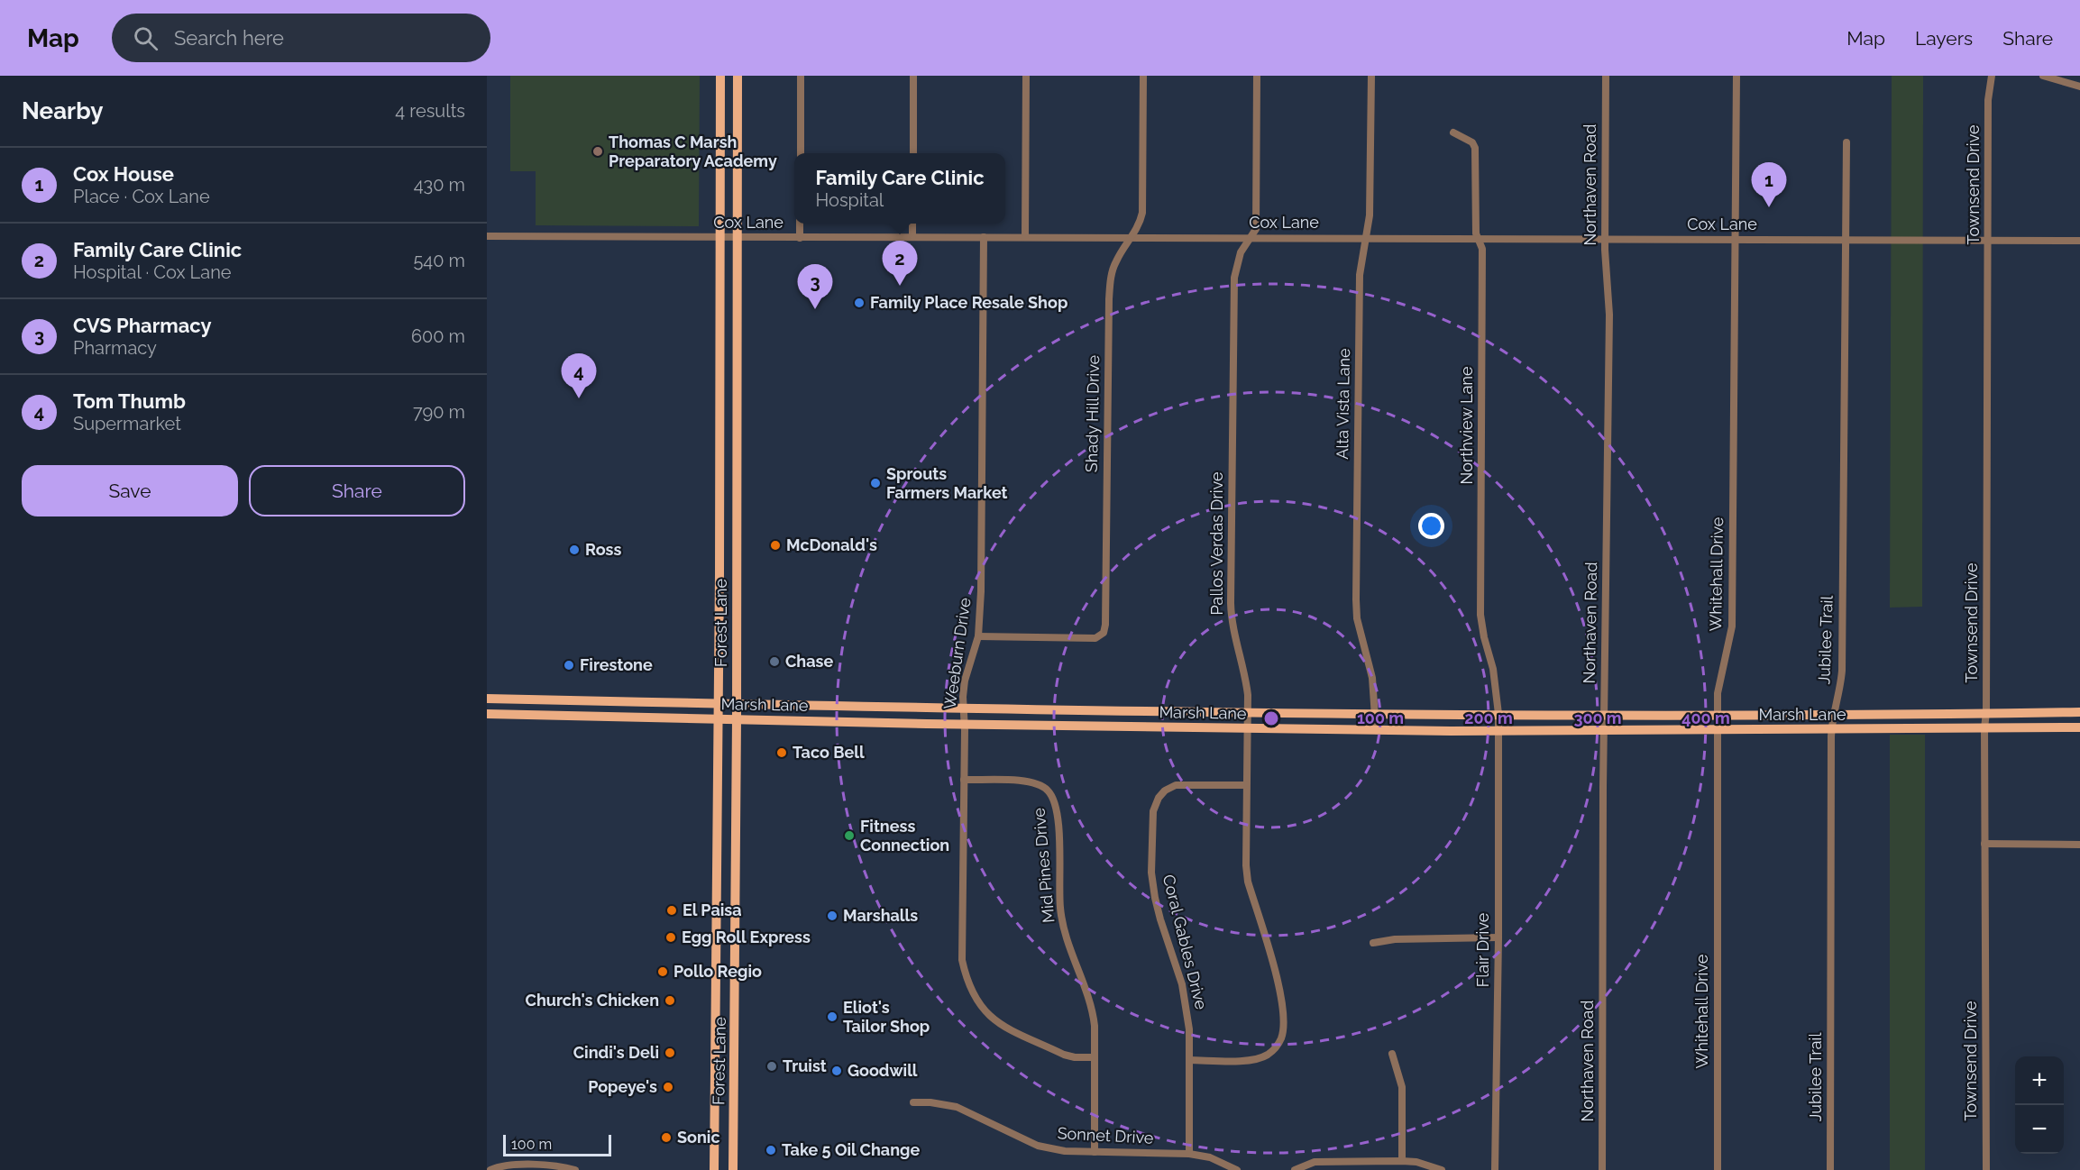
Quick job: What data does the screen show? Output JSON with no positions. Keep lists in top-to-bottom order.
{
  "streets": {
    "main road": ["Forest Lane", "Marsh Lane"],
    "street": [
      "Northaven Road",
      "Townsend Drive",
      "Cox Lane",
      "Alta Vista Lane",
      "Shady Hill Drive",
      "Northview Lane",
      "Pallos Verdas Drive",
      "Whitehall Drive",
      "Jubilee Trail",
      "Weeburn Drive",
      "Mid Pines Drive",
      "Coral Gables Drive",
      "Flair Drive",
      "Sonnet Drive"
    ]
  },
  "crossings": [
    ["Northaven Road", "Cox Lane"],
    ["Northaven Road", "Marsh Lane"],
    ["Townsend Drive", "Cox Lane"],
    ["Townsend Drive", "Marsh Lane"],
    ["Cox Lane", "Alta Vista Lane"],
    ["Cox Lane", "Shady Hill Drive"],
    ["Cox Lane", "Northview Lane"],
    ["Cox Lane", "Pallos Verdas Drive"],
    ["Cox Lane", "Whitehall Drive"],
    ["Cox Lane", "Forest Lane"],
    ["Cox Lane", "Jubilee Trail"],
    ["Cox Lane", "Weeburn Drive"],
    ["Alta Vista Lane", "Marsh Lane"],
    ["Shady Hill Drive", "Weeburn Drive"],
    ["Northview Lane", "Marsh Lane"],
    ["Northview Lane", "Flair Drive"],
    ["Pallos Verdas Drive", "Marsh Lane"],
    ["Pallos Verdas Drive", "Coral Gables Drive"],
    ["Whitehall Drive", "Marsh Lane"],
    ["Forest Lane", "Marsh Lane"],
    ["Jubilee Trail", "Marsh Lane"],
    ["Weeburn Drive", "Marsh Lane"],
    ["Weeburn Drive", "Mid Pines Drive"],
    ["Marsh Lane", "Flair Drive"],
    ["Mid Pines Drive", "Sonnet Drive"],
    ["Coral Gables Drive", "Sonnet Drive"]
  ],
  "places": [
    "Thomas C Marsh Preparatory Academy",
    "Family Place Resale Shop",
    "Sprouts Farmers Market",
    "McDonald's",
    "Ross",
    "Chase",
    "Firestone",
    "Taco Bell",
    "Fitness Connection",
    "El Paisa",
    "Marshalls",
    "Egg Roll Express",
    "Pollo Regio",
    "Church's Chicken",
    "Eliot's Tailor Shop",
    "Cindi's Deli",
    "Truist",
    "Goodwill",
    "Popeye's",
    "Sonic",
    "Take 5 Oil Change"
  ],
  "scale_bar": "100 m",
  "page": {
    "header": "Map",
    "search": "Search here",
    "nav": ["Map", "Layers", "Share"],
    "heading": ["Nearby", "4 results"],
    "list": [
      {
        "mark": "1",
        "name": "Cox House",
        "note": "Place · Cox Lane",
        "value": "430 m"
      },
      {
        "mark": "2",
        "name": "Family Care Clinic",
        "note": "Hospital · Cox Lane",
        "value": "540 m"
      },
      {
        "mark": "3",
        "name": "CVS Pharmacy",
        "note": "Pharmacy",
        "value": "600 m"
      },
      {
        "mark": "4",
        "name": "Tom Thumb",
        "note": "Supermarket",
        "value": "790 m"
      }
    ],
    "popup": ["Family Care Clinic", "Hospital"],
    "pins": [
      "1",
      "2",
      "3",
      "4"
    ],
    "buttons": ["Save", "Share"],
    "map_buttons": ["+", "−"],
    "scale": "100 m"
  },
  "rings": [
    "100 m",
    "200 m",
    "300 m",
    "400 m"
  ]
}
